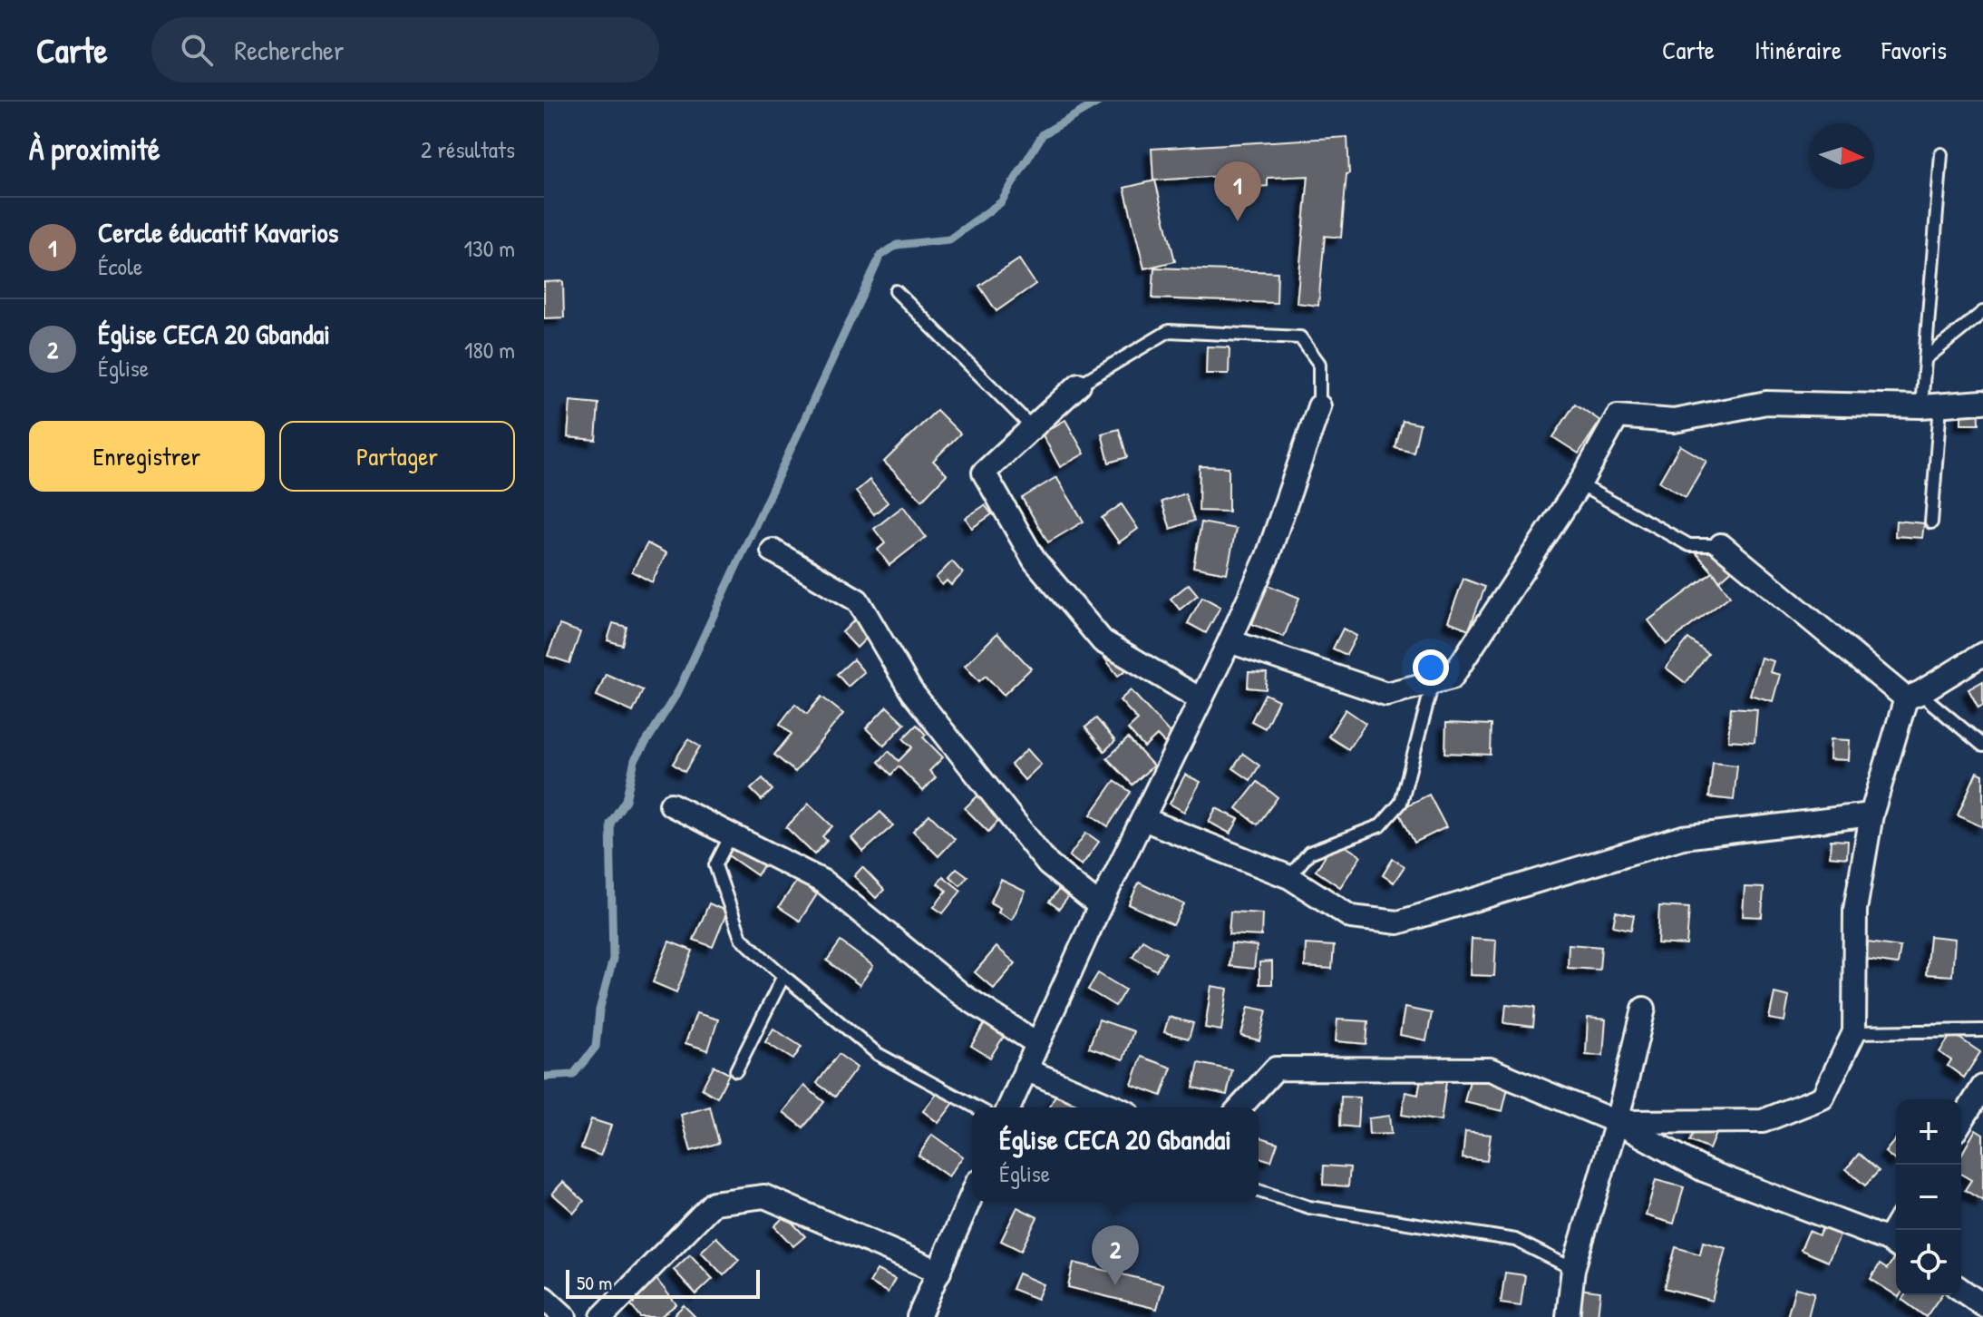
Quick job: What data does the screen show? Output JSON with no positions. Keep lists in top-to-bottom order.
{
  "scale_bar": "50 m",
  "north": "right",
  "page": {
    "header": "Carte",
    "search": "Rechercher",
    "nav": ["Carte", "Itinéraire", "Favoris"],
    "heading": ["À proximité", "2 résultats"],
    "pins": ["1", "2"],
    "list": [
      {
        "mark": "1",
        "name": "Cercle éducatif Kavarios",
        "note": "École",
        "value": "130 m"
      },
      {
        "mark": "2",
        "name": "Église CECA 20 Gbandai",
        "note": "Église",
        "value": "180 m"
      }
    ],
    "buttons": ["Enregistrer", "Partager"],
    "map_buttons": ["+", "−"],
    "popup": ["Église CECA 20 Gbandai", "Église"],
    "scale": "50 m"
  }
}
